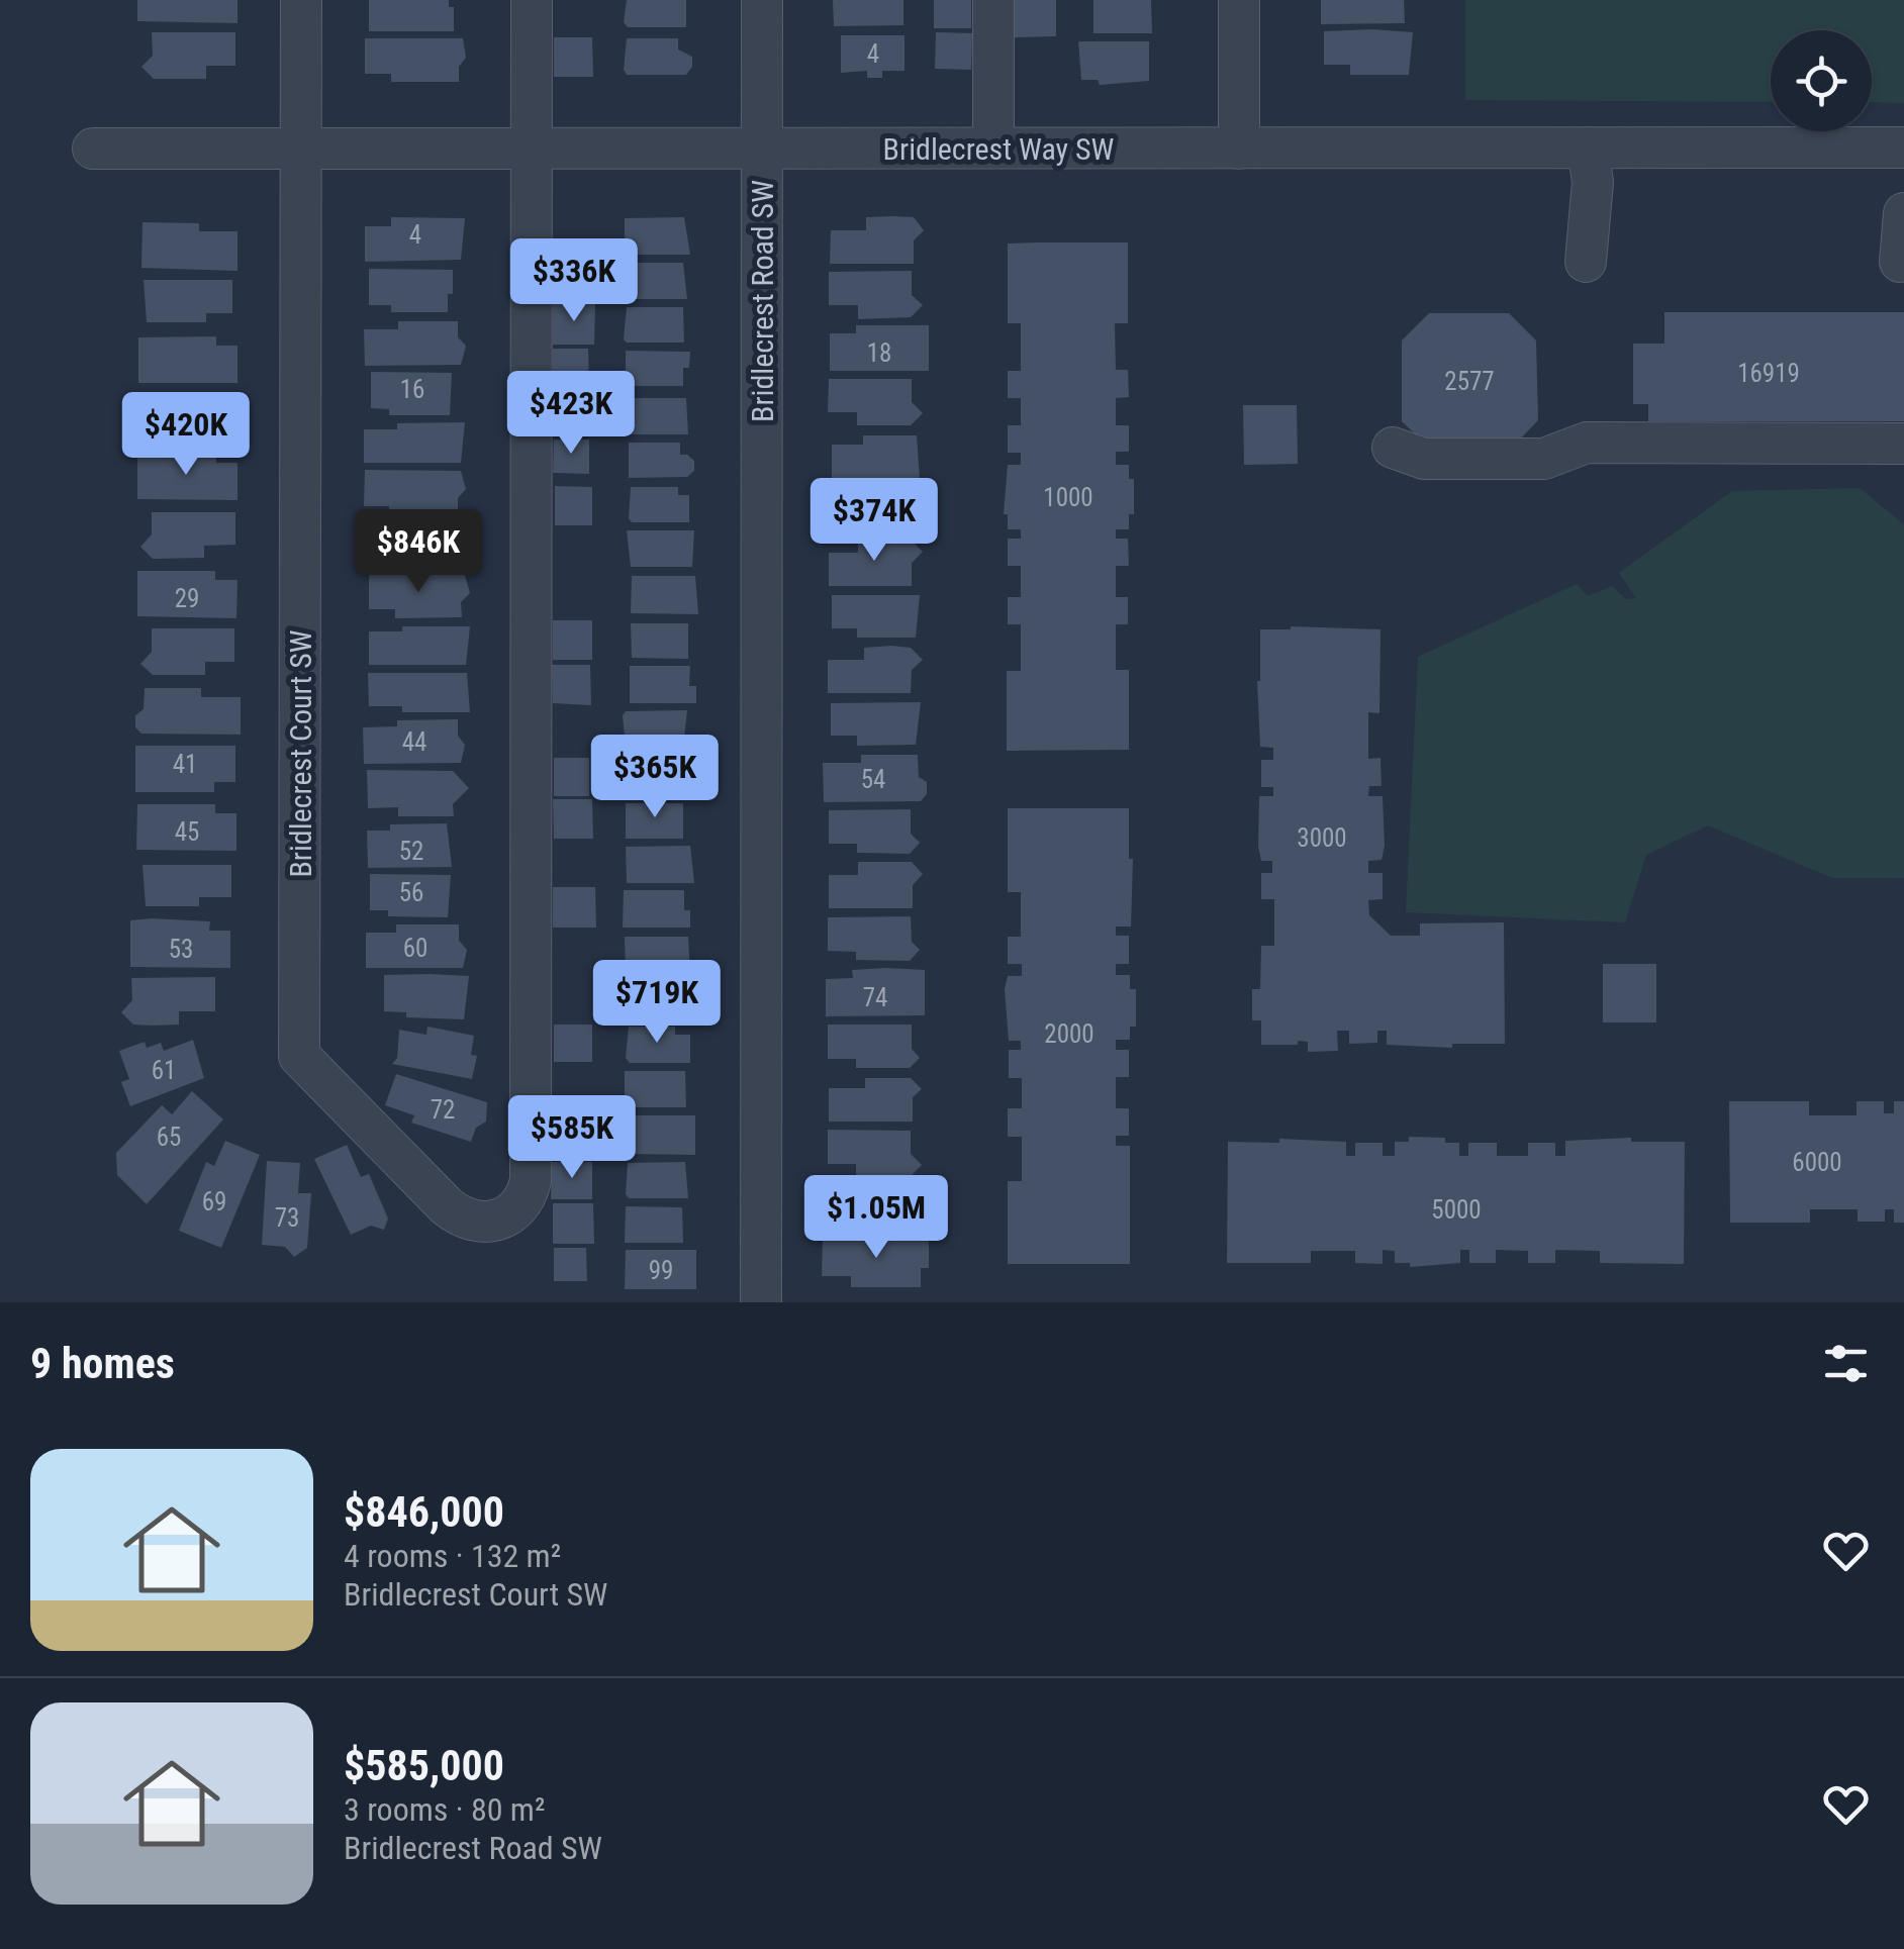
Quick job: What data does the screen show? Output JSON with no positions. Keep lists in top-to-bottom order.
{
  "streets": {
    "street": ["Bridlecrest Way SW", "Bridlecrest Road SW", "Bridlecrest Court SW"]
  },
  "crossings": [
    ["Bridlecrest Way SW", "Bridlecrest Road SW"],
    ["Bridlecrest Way SW", "Bridlecrest Court SW"]
  ],
  "house_numbers": [
    "4",
    "4",
    "18",
    "16919",
    "2577",
    "16",
    "1000",
    "29",
    "44",
    "41",
    "54",
    "45",
    "3000",
    "52",
    "56",
    "60",
    "53",
    "74",
    "2000",
    "61",
    "72",
    "65",
    "6000",
    "69",
    "5000",
    "73",
    "99"
  ],
  "page": {
    "price": [
      "$336K",
      "$423K",
      "$420K",
      "$374K",
      "$846K",
      "$365K",
      "$719K",
      "$585K",
      "$1.05M"
    ],
    "heading": "9 homes",
    "list": [
      {
        "name": "$846,000",
        "note": "4 rooms · 132 m² · Bridlecrest Court SW"
      },
      {
        "name": "$585,000",
        "note": "3 rooms · 80 m² · Bridlecrest Road SW"
      }
    ]
  }
}
